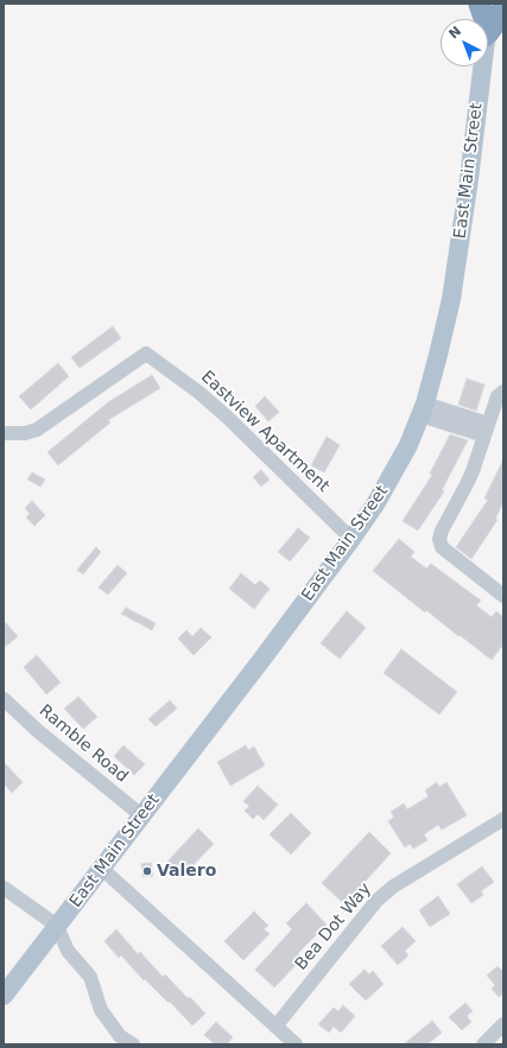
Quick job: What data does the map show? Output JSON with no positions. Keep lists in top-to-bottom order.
{
  "streets": {
    "main road": ["East Main Street"],
    "street": ["Eastview Apartment", "Ramble Road", "Bea Dot Way"]
  },
  "crossings": [
    ["East Main Street", "Eastview Apartment"],
    ["East Main Street", "Ramble Road"]
  ],
  "places": ["Valero"],
  "north": "top left"
}
